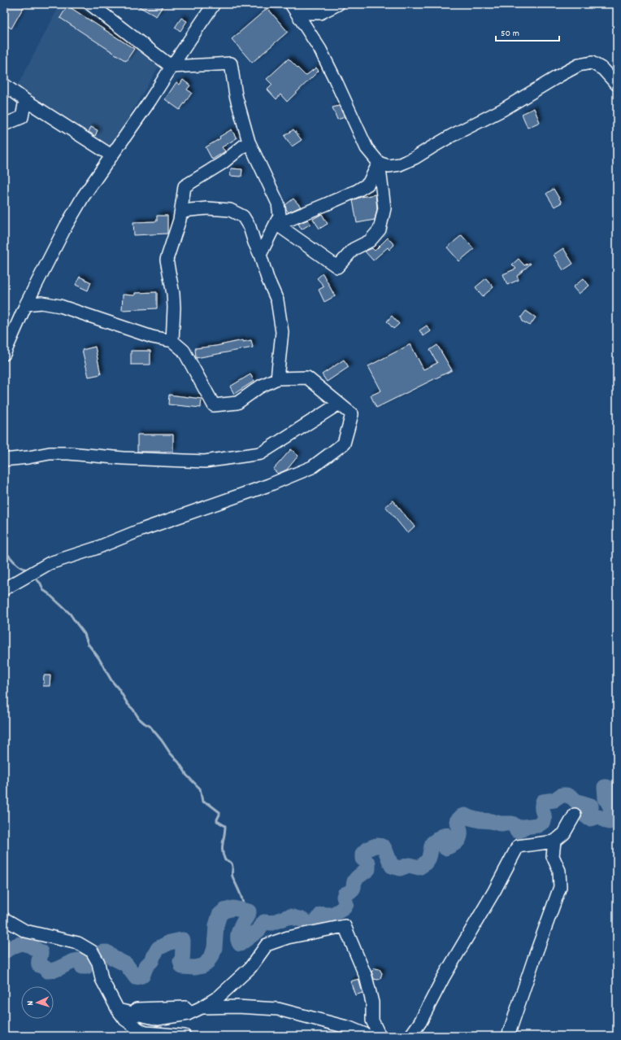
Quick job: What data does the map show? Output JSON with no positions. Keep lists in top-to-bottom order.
{
  "scale_bar": "50 m",
  "north": "left"
}
